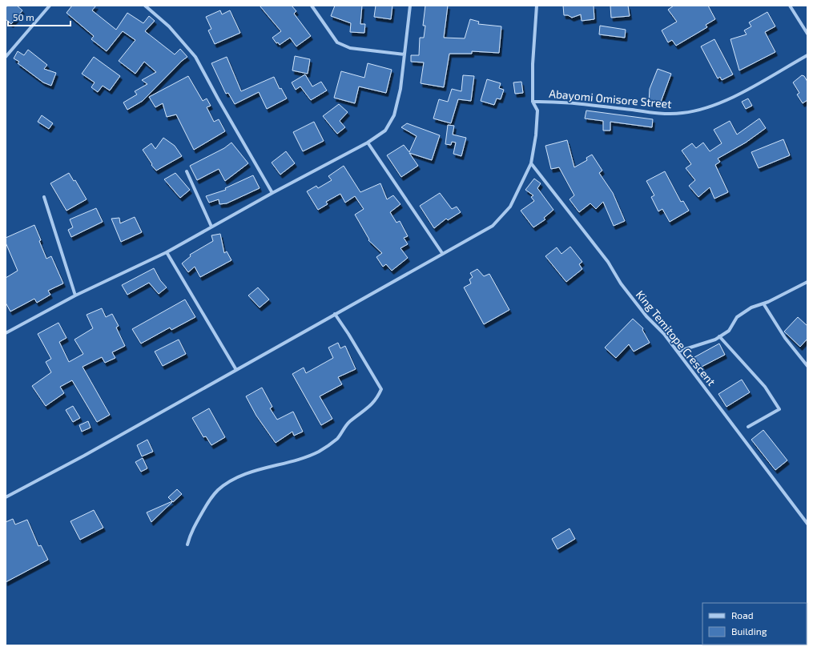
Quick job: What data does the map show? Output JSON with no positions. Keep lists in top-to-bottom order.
{
  "streets": {
    "street": ["Abayomi Omisore Street", "King Temitope Crescent"]
  },
  "legend": ["Road", "Building"],
  "scale_bar": "50 m"
}
